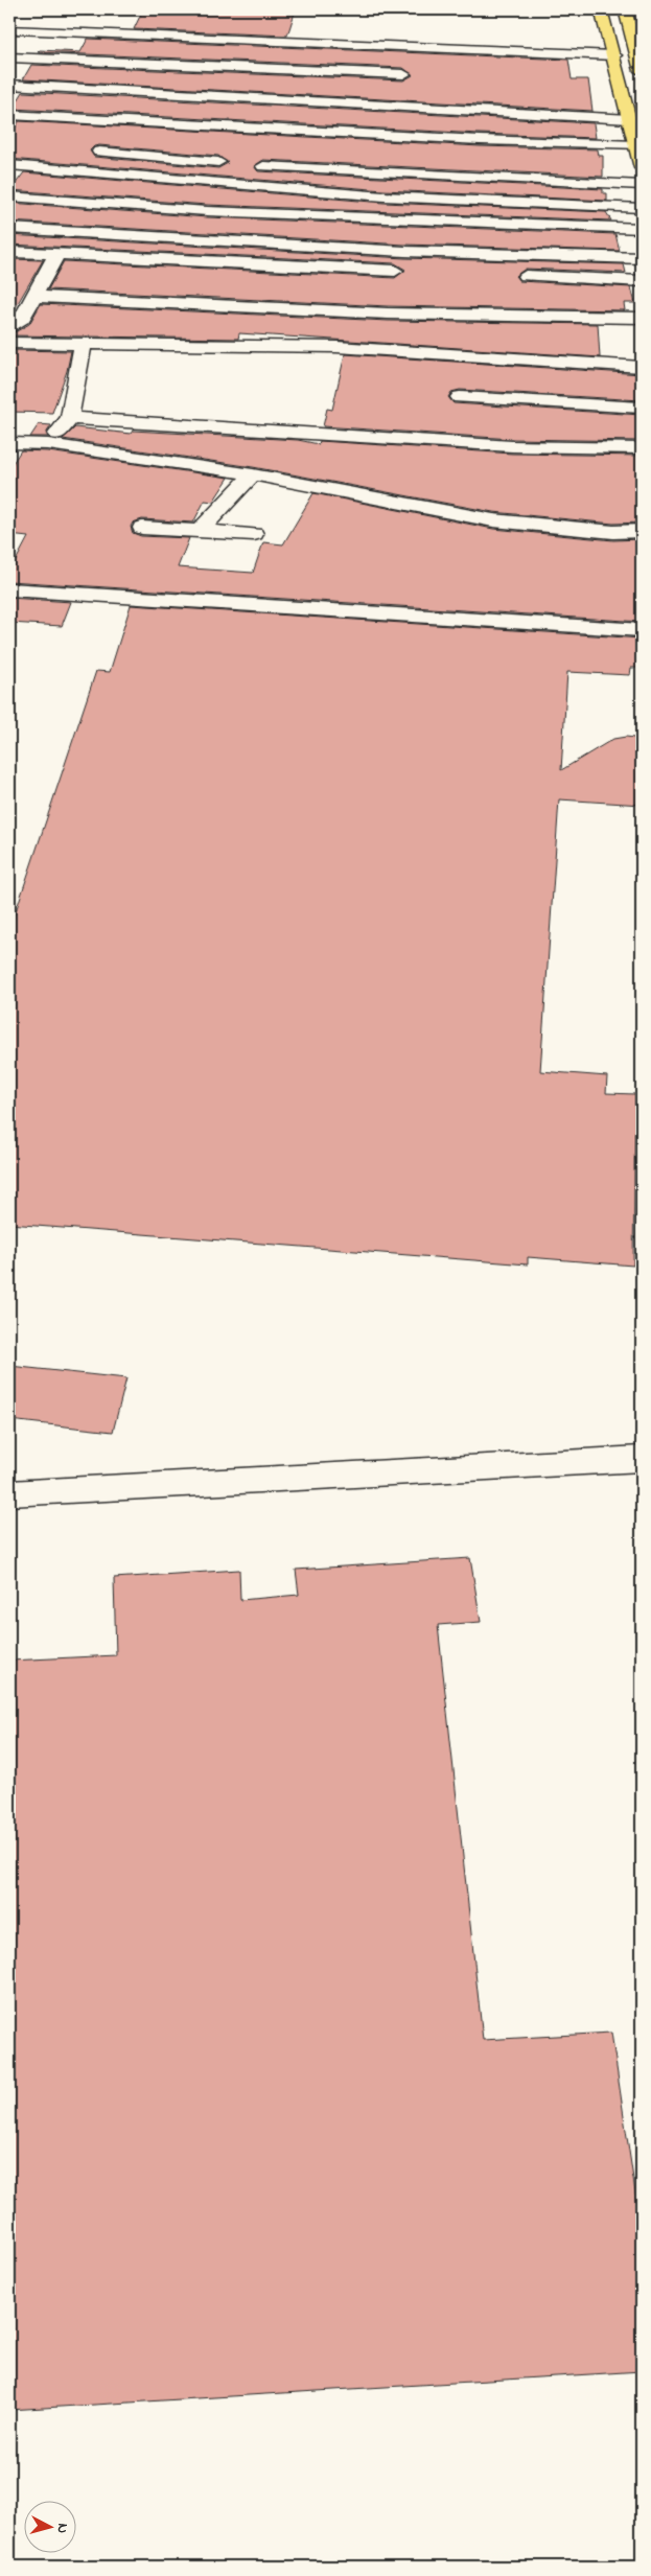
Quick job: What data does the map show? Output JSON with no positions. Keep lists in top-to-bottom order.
{
  "north": "right"
}
